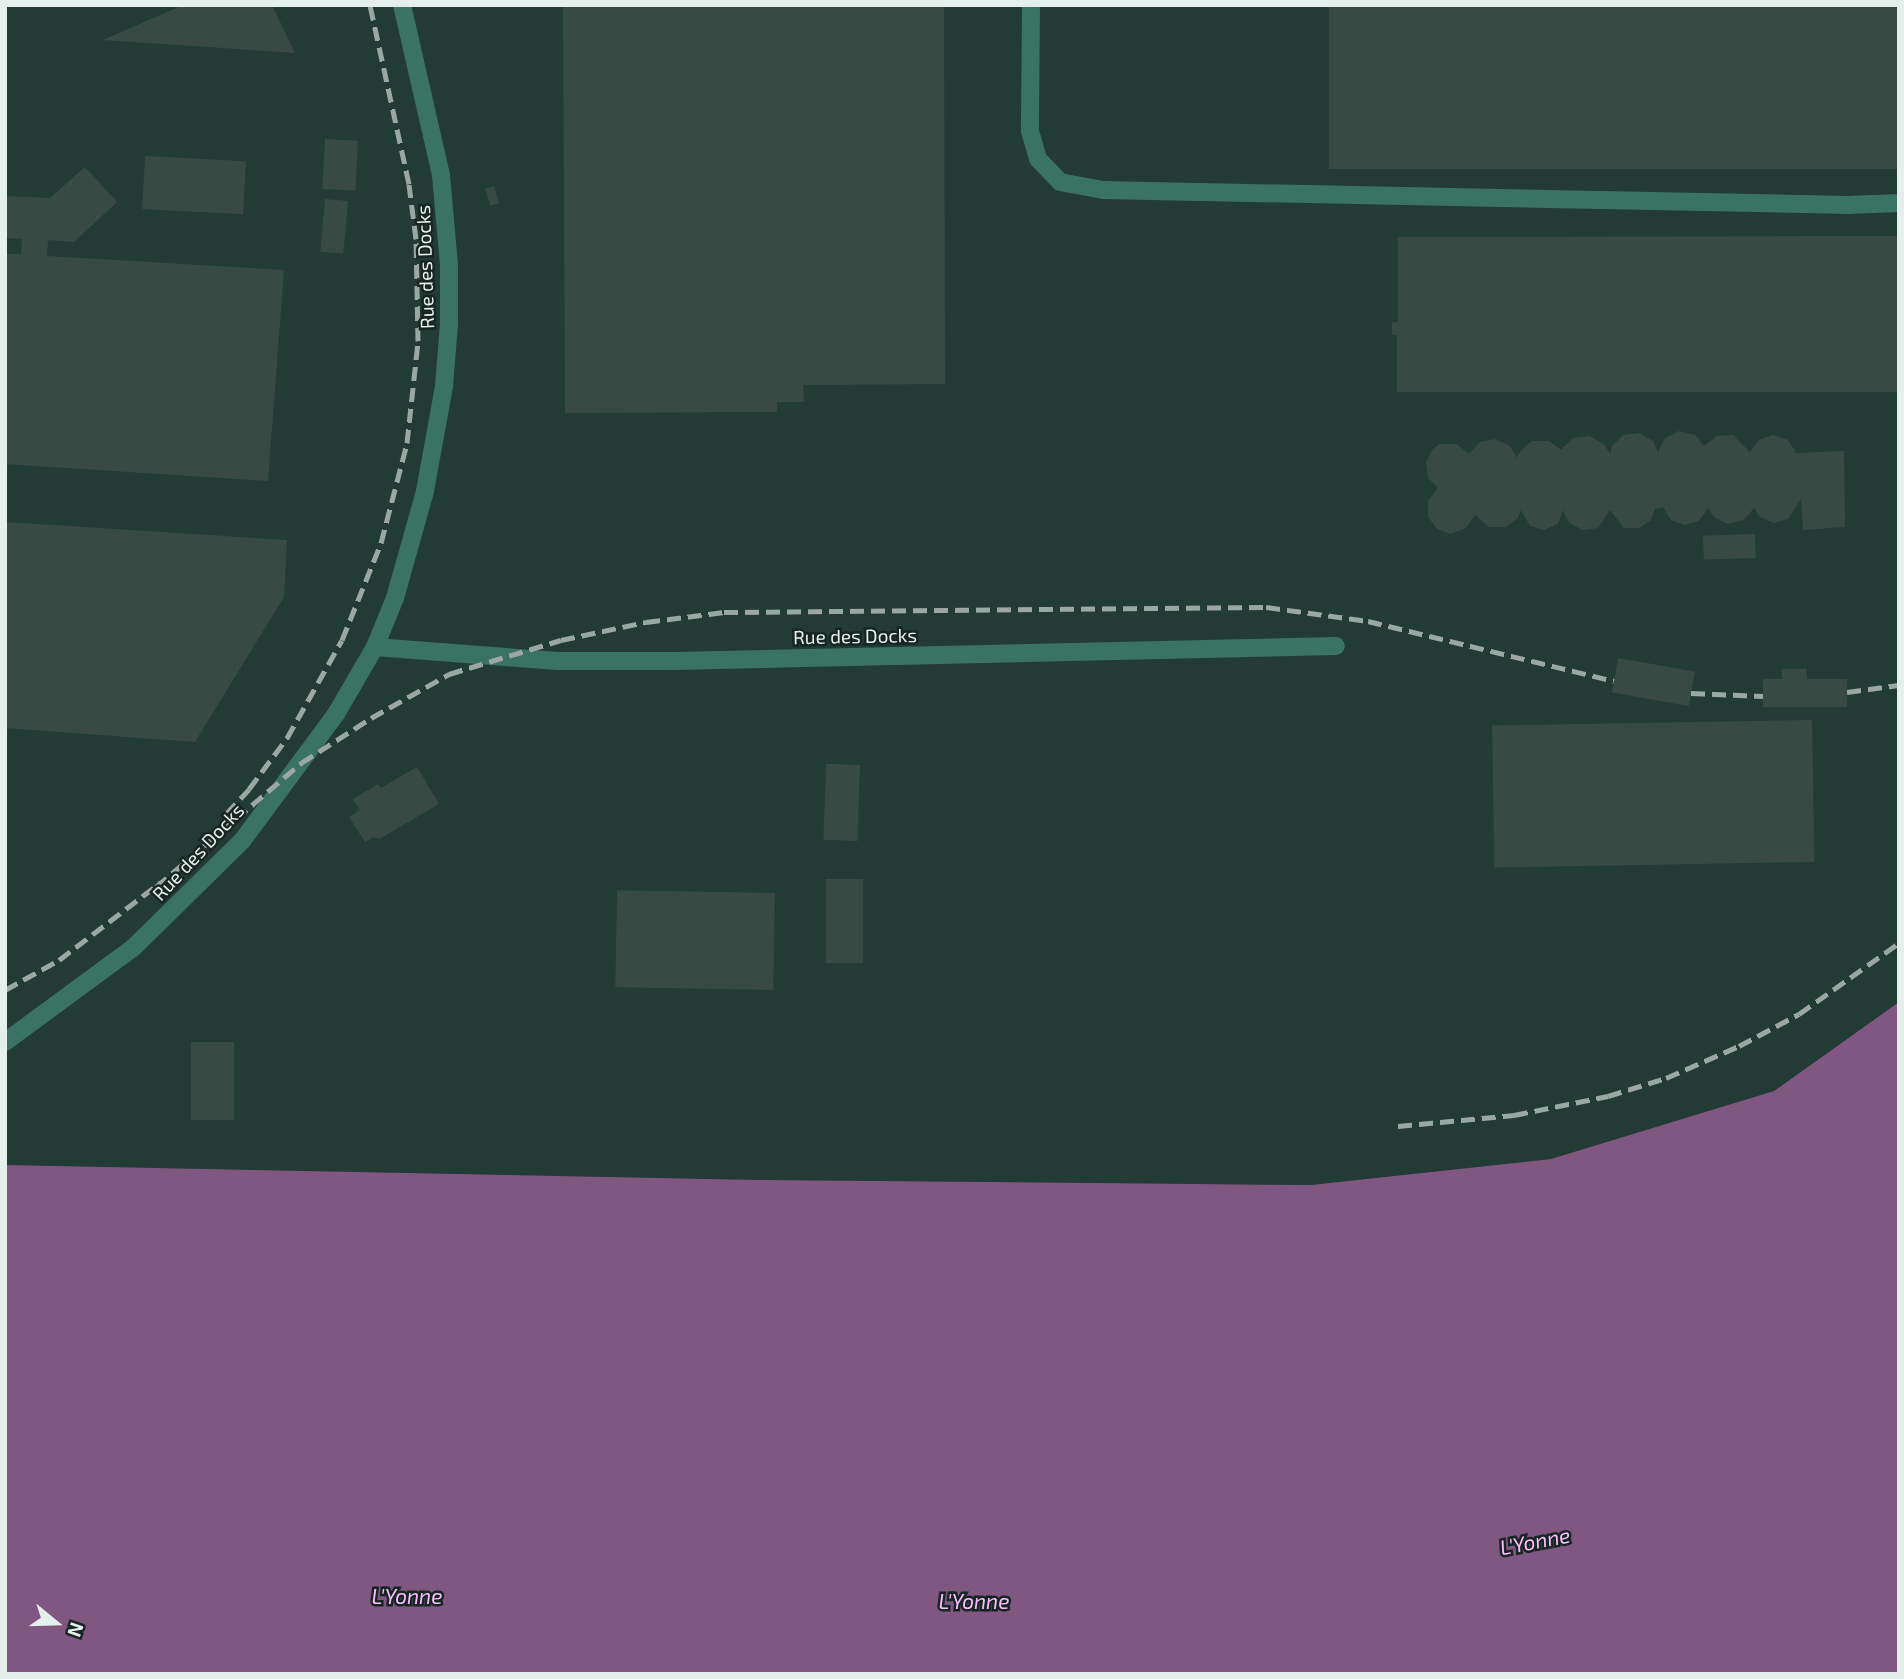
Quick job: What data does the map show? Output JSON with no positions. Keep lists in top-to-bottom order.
{
  "streets": {
    "street": ["Rue des Docks"]
  },
  "water": ["L'Yonne"],
  "north": "right"
}
